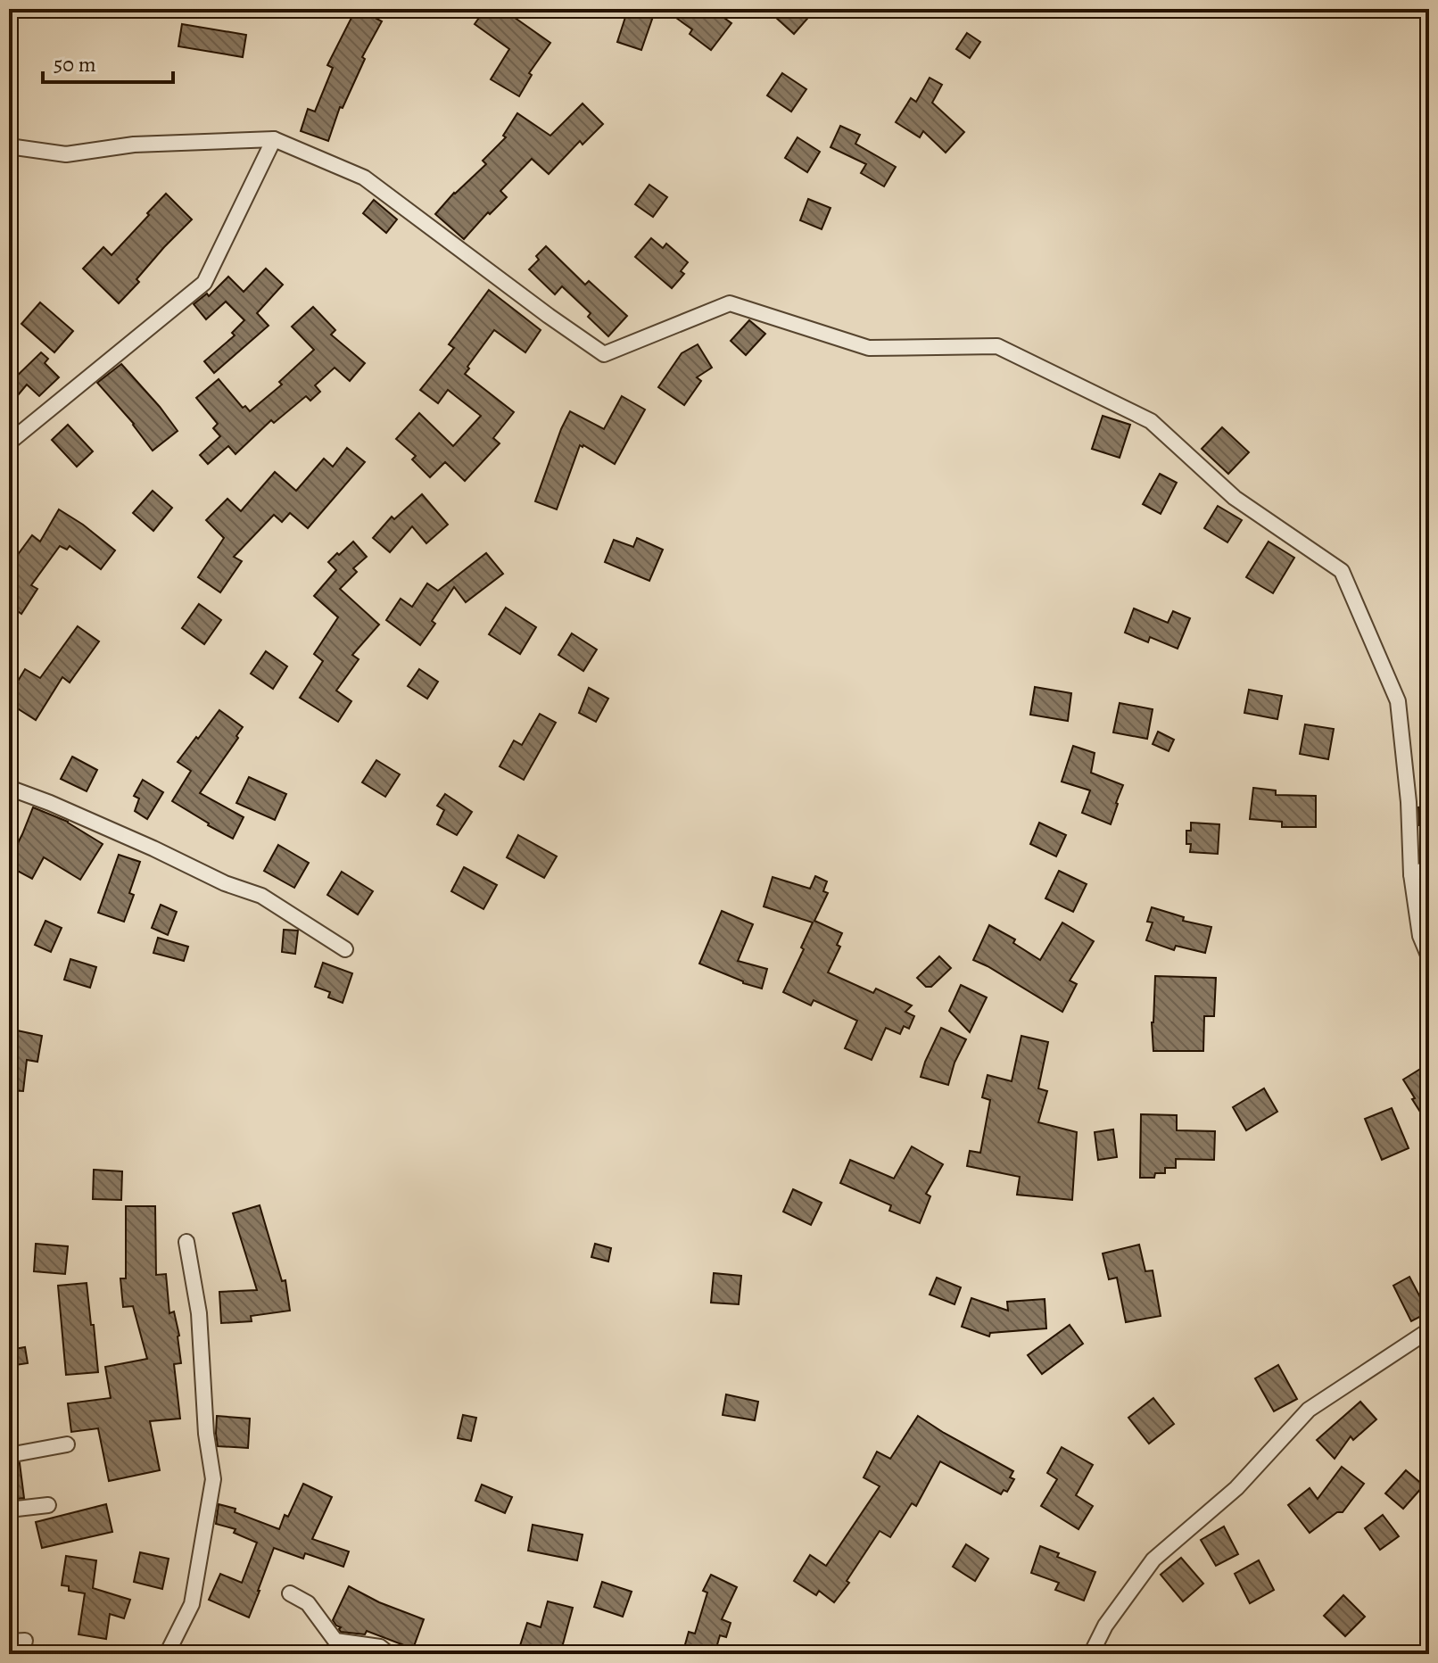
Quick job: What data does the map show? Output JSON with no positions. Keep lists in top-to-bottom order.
{
  "scale_bar": "50 m"
}
